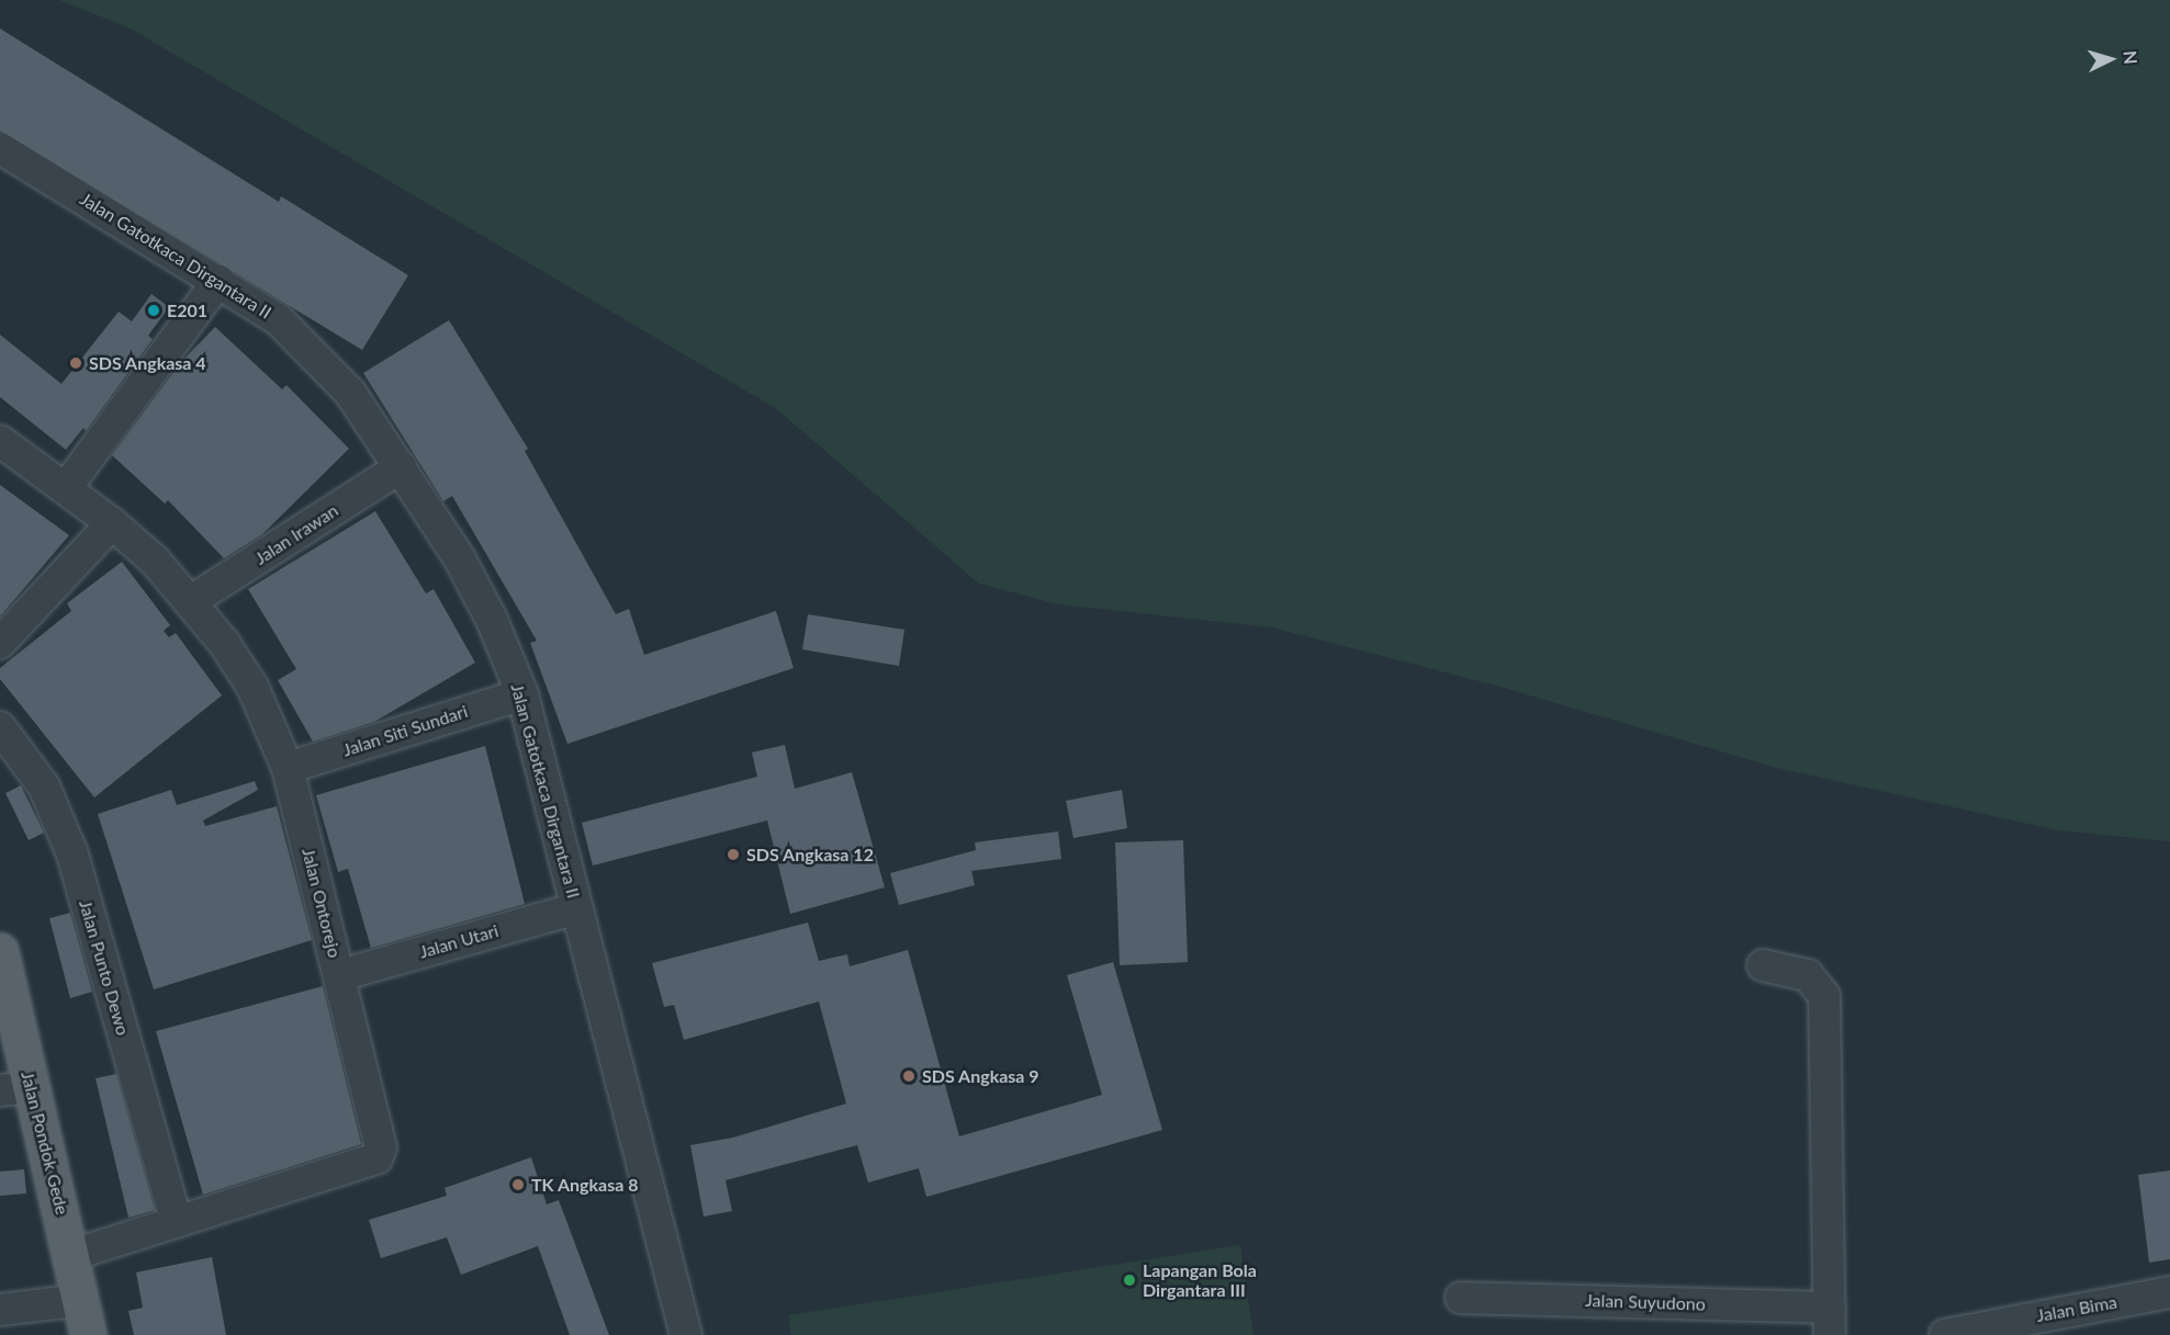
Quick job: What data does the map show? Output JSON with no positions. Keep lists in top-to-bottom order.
{
  "streets": {
    "main road": ["Jalan Pondok Gede"],
    "street": [
      "Jalan Gatotkaca Dirgantara II",
      "Jalan Irawan",
      "Jalan Siti Sundari",
      "Jalan Ontorejo",
      "Jalan Utari",
      "Jalan Punto Dewo",
      "Jalan Suyudono",
      "Jalan Bima"
    ]
  },
  "crossings": [
    ["Jalan Gatotkaca Dirgantara II", "Jalan Irawan"],
    ["Jalan Gatotkaca Dirgantara II", "Jalan Siti Sundari"],
    ["Jalan Gatotkaca Dirgantara II", "Jalan Utari"],
    ["Jalan Irawan", "Jalan Ontorejo"],
    ["Jalan Siti Sundari", "Jalan Ontorejo"],
    ["Jalan Ontorejo", "Jalan Utari"],
    ["Jalan Ontorejo", "Jalan Punto Dewo"],
    ["Jalan Ontorejo", "Jalan Pondok Gede"]
  ],
  "places": [
    "E201",
    "SDS Angkasa 4",
    "SDS Angkasa 12",
    "SDS Angkasa 9",
    "TK Angkasa 8",
    "Lapangan Bola Dirgantara III"
  ],
  "north": "right"
}
